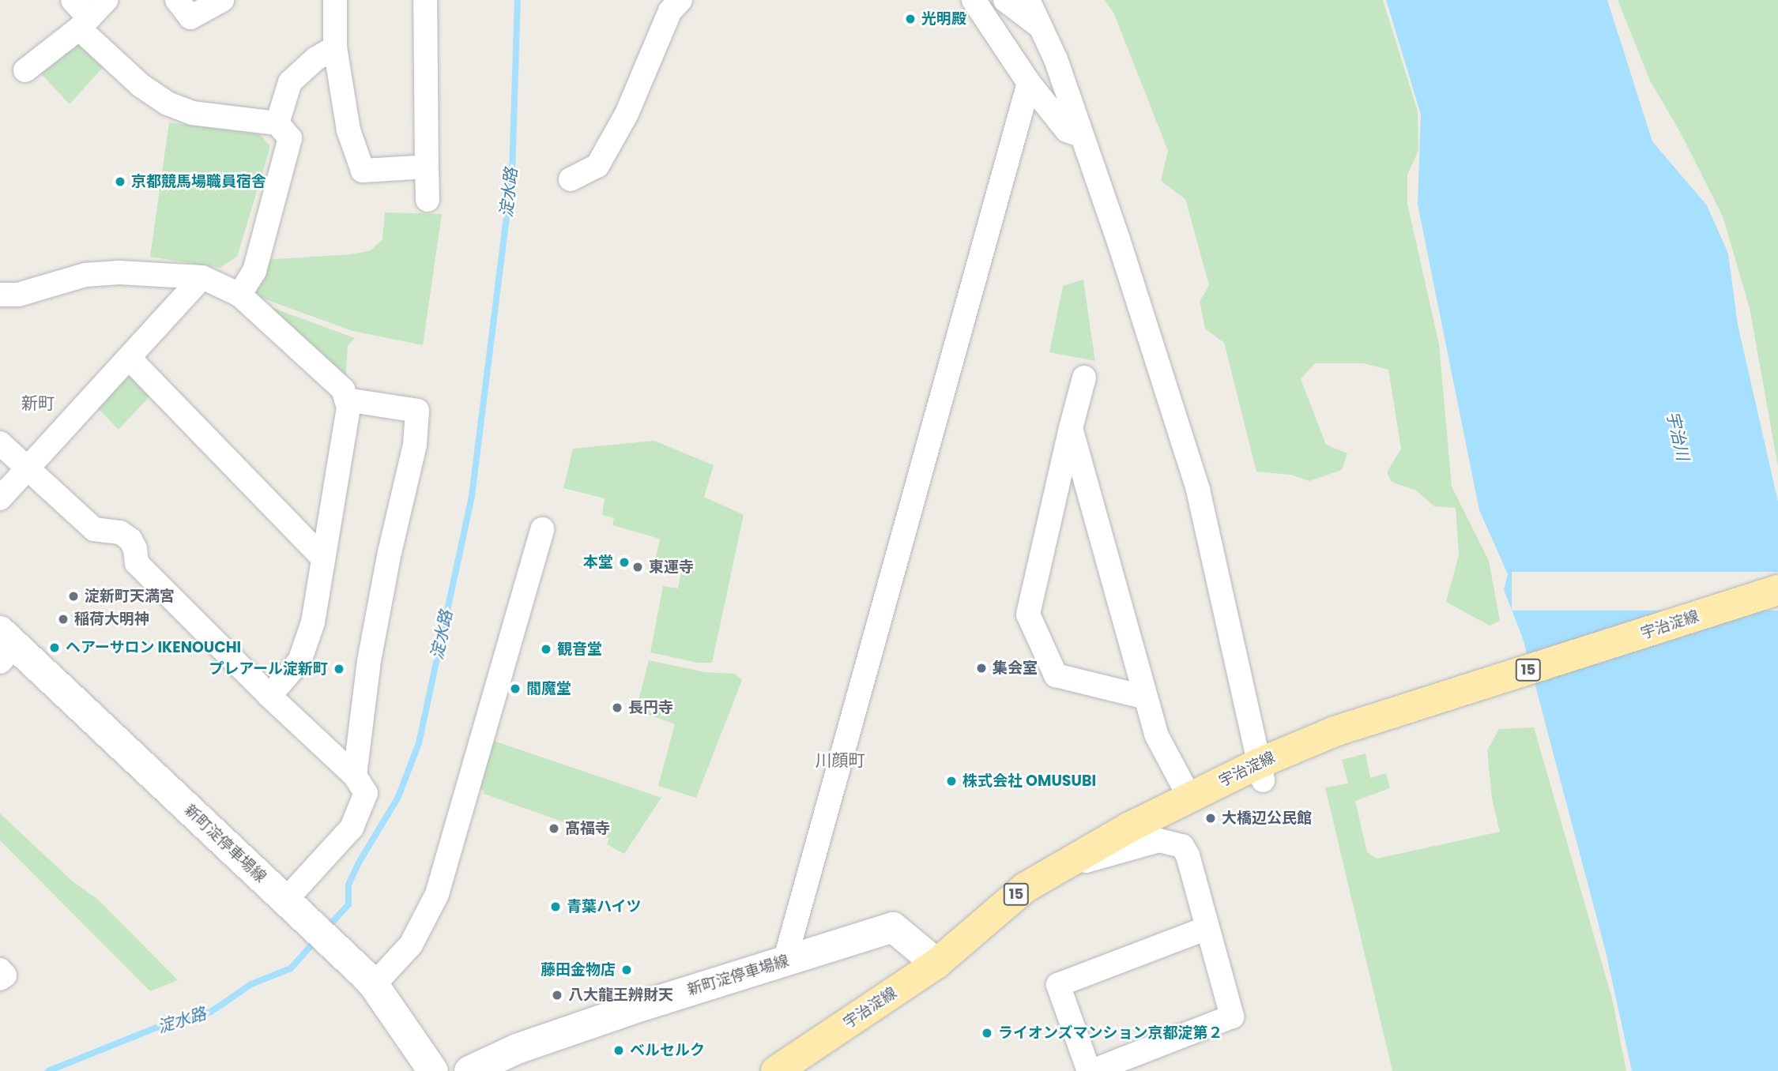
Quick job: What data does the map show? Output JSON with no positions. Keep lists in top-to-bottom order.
{
  "streets": {
    "main road": ["宇治淀線", "15", "新町淀停車場線"]
  },
  "crossings": [
    ["宇治淀線", "新町淀停車場線"]
  ],
  "districts": ["新町", "川顔町"],
  "water": ["淀水路", "宇治川"],
  "places": [
    "光明殿",
    "京都競馬場職員宿舎",
    "本堂",
    "東運寺",
    "淀新町天満宮",
    "稲荷大明神",
    "ヘアーサロン IKENOUCHI",
    "観音堂",
    "集会室",
    "プレアール淀新町",
    "閻魔堂",
    "長円寺",
    "株式会社 OMUSUBI",
    "大橋辺公民館",
    "髙福寺",
    "青葉ハイツ",
    "藤田金物店",
    "八大龍王辨財天",
    "ライオンズマンション京都淀第２",
    "ベルセルク"
  ]
}
